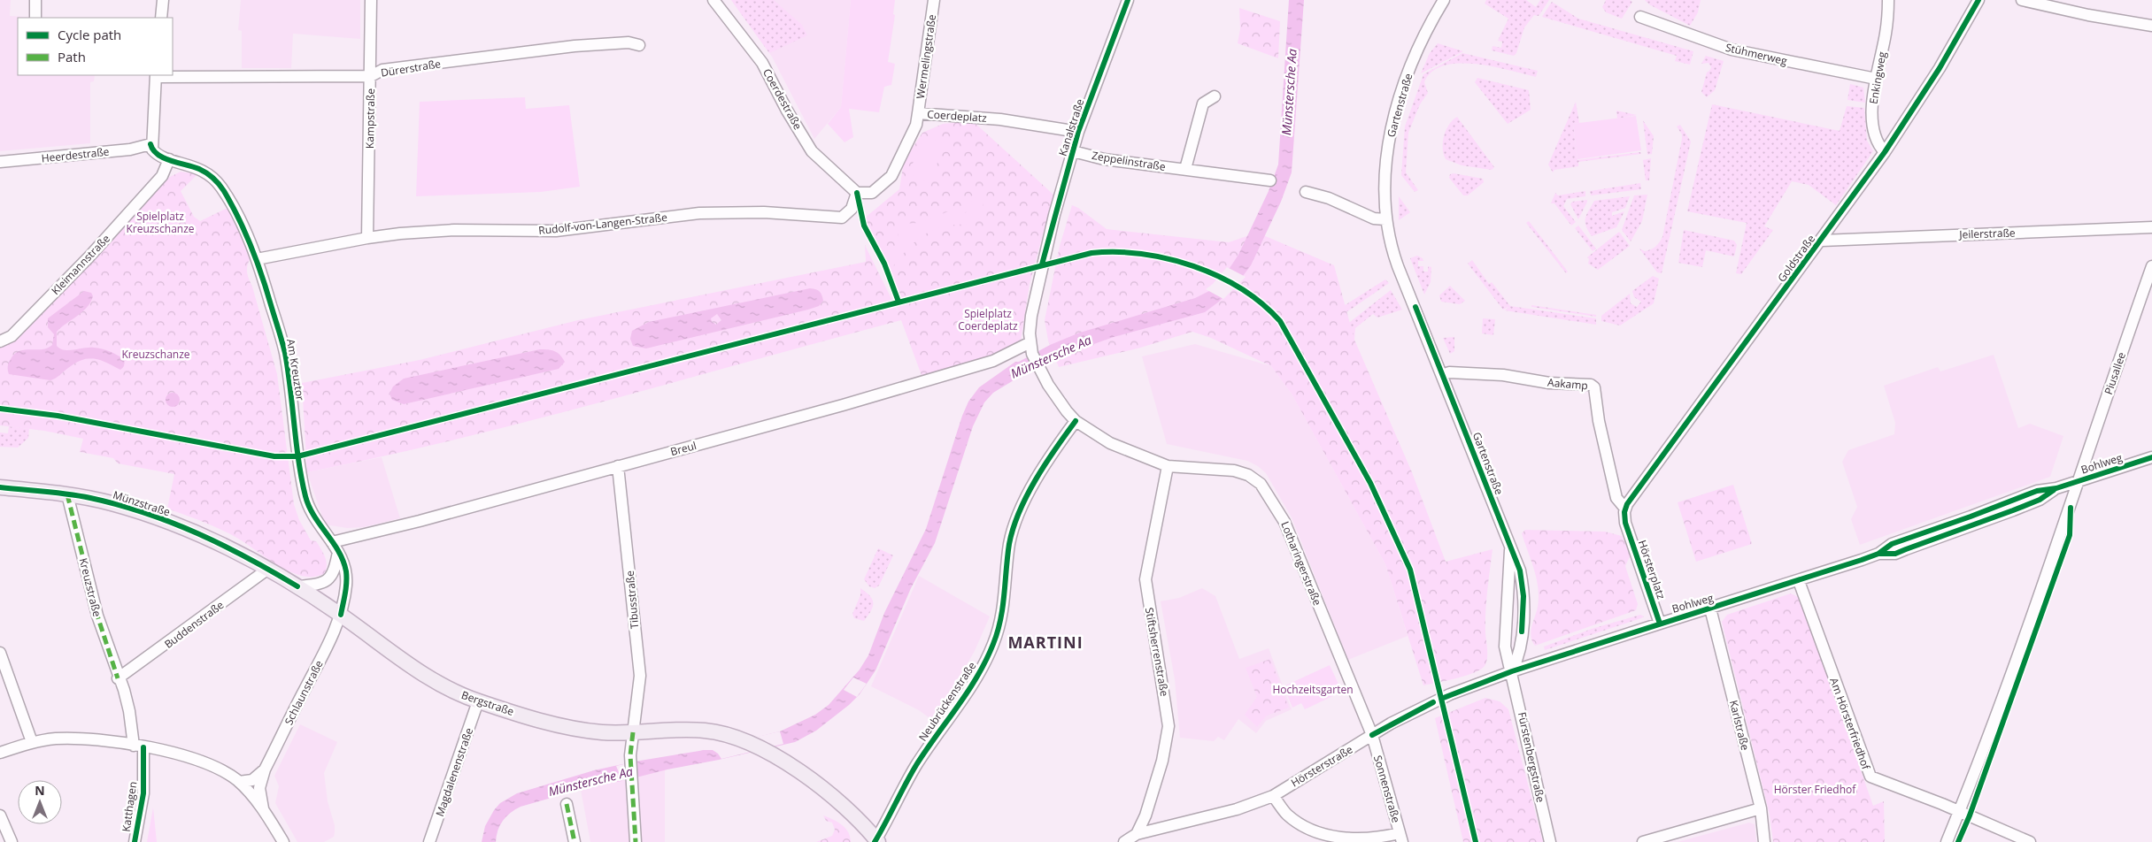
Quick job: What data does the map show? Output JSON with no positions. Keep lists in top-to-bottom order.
{
  "streets": {
    "main road": ["Münzstraße", "Bergstraße"],
    "street": [
      "Stühmerweg",
      "Wermelingstraße",
      "Dürerstraße",
      "Enkingweg",
      "Coerdestraße",
      "Gartenstraße",
      "Coerdeplatz",
      "Kampstraße",
      "Kanalstraße",
      "Heerdestraße",
      "Zeppelinstraße",
      "Rudolf-von-Langen-Straße",
      "Jeilerstraße",
      "Goldstraße",
      "Kleimannstraße",
      "Am Kreuztor",
      "Piusallee",
      "Aakamp",
      "Breul",
      "Bohlweg",
      "Lotharingerstraße",
      "Hörsterplatz",
      "Kreuzstraße",
      "Tibusstraße",
      "Buddenstraße",
      "Stiftsherrenstraße",
      "Schlaunstraße",
      "Neubrückenstraße",
      "Am Hörsterfriedhof",
      "Karlstraße",
      "Fürstenbergstraße",
      "Hörsterstraße",
      "Magdalenenstraße",
      "Sonnenstraße",
      "Katthagen"
    ]
  },
  "crossings": [
    ["Stühmerweg", "Enkingweg"],
    ["Wermelingstraße", "Coerdeplatz"],
    ["Dürerstraße", "Kampstraße"],
    ["Enkingweg", "Goldstraße"],
    ["Coerdestraße", "Coerdeplatz"],
    ["Coerdestraße", "Rudolf-von-Langen-Straße"],
    ["Gartenstraße", "Aakamp"],
    ["Gartenstraße", "Bohlweg"],
    ["Gartenstraße", "Fürstenbergstraße"],
    ["Gartenstraße", "Hörsterstraße"],
    ["Coerdeplatz", "Kanalstraße"],
    ["Coerdeplatz", "Rudolf-von-Langen-Straße"],
    ["Kampstraße", "Rudolf-von-Langen-Straße"],
    ["Kanalstraße", "Zeppelinstraße"],
    ["Kanalstraße", "Breul"],
    ["Heerdestraße", "Am Kreuztor"],
    ["Rudolf-von-Langen-Straße", "Am Kreuztor"],
    ["Jeilerstraße", "Goldstraße"],
    ["Goldstraße", "Aakamp"],
    ["Goldstraße", "Hörsterplatz"],
    ["Kleimannstraße", "Am Kreuztor"],
    ["Am Kreuztor", "Breul"],
    ["Am Kreuztor", "Schlaunstraße"],
    ["Am Kreuztor", "Bergstraße"],
    ["Piusallee", "Bohlweg"],
    ["Piusallee", "Am Hörsterfriedhof"],
    ["Aakamp", "Hörsterplatz"],
    ["Breul", "Tibusstraße"],
    ["Bohlweg", "Hörsterplatz"],
    ["Bohlweg", "Am Hörsterfriedhof"],
    ["Bohlweg", "Karlstraße"],
    ["Bohlweg", "Fürstenbergstraße"],
    ["Bohlweg", "Hörsterstraße"],
    ["Münzstraße", "Kreuzstraße"],
    ["Münzstraße", "Buddenstraße"],
    ["Münzstraße", "Bergstraße"],
    ["Lotharingerstraße", "Stiftsherrenstraße"],
    ["Lotharingerstraße", "Neubrückenstraße"],
    ["Lotharingerstraße", "Hörsterstraße"],
    ["Lotharingerstraße", "Sonnenstraße"],
    ["Kreuzstraße", "Buddenstraße"],
    ["Kreuzstraße", "Katthagen"],
    ["Tibusstraße", "Bergstraße"],
    ["Buddenstraße", "Bergstraße"],
    ["Stiftsherrenstraße", "Hörsterstraße"],
    ["Schlaunstraße", "Bergstraße"],
    ["Neubrückenstraße", "Bergstraße"],
    ["Bergstraße", "Magdalenenstraße"],
    ["Fürstenbergstraße", "Hörsterstraße"],
    ["Hörsterstraße", "Sonnenstraße"]
  ],
  "districts": ["MARTINI"],
  "water": ["Münstersche Aa"],
  "parks": [
    "Spielplatz Kreuzschanze",
    "Spielplatz Coerdeplatz",
    "Kreuzschanze",
    "Hochzeitsgarten",
    "Hörster Friedhof"
  ],
  "legend": ["Cycle path", "Path"],
  "north": "top"
}
